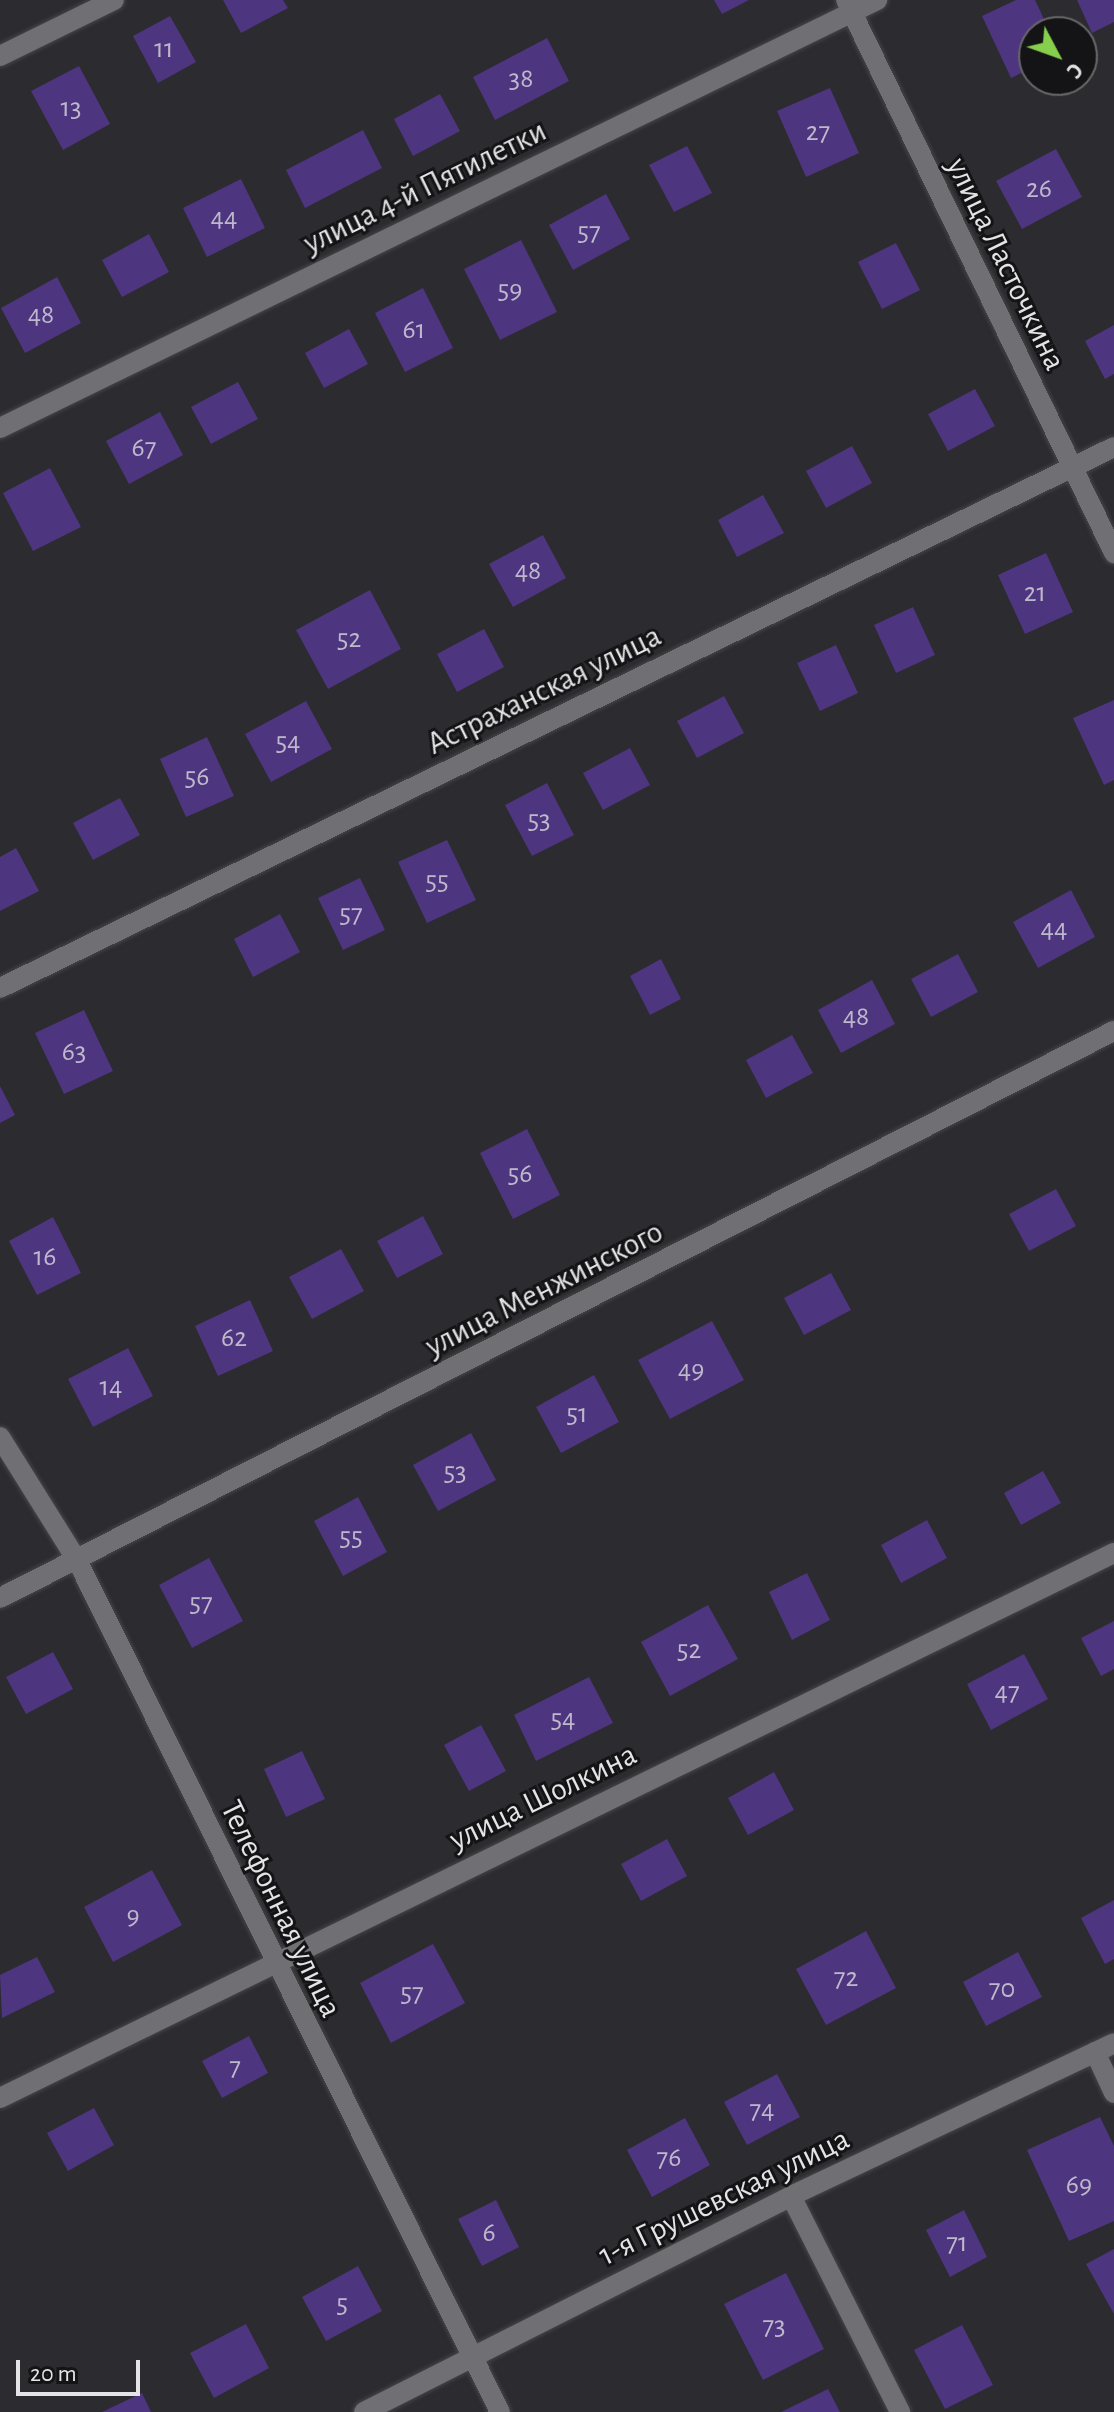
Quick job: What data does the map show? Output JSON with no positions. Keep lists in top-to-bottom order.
{
  "streets": {
    "street": [
      "улица 4-й Пятилетки",
      "улица Ласточкина",
      "Астраханская улица",
      "улица Менжинского",
      "улица Шолкина",
      "Телефонная улица",
      "1-я Грушевская улица"
    ]
  },
  "crossings": [
    ["улица 4-й Пятилетки", "улица Ласточкина"],
    ["улица Ласточкина", "Астраханская улица"],
    ["улица Менжинского", "Телефонная улица"],
    ["улица Шолкина", "Телефонная улица"],
    ["Телефонная улица", "1-я Грушевская улица"]
  ],
  "house_numbers": [
    "11",
    "38",
    "13",
    "27",
    "26",
    "44",
    "57",
    "59",
    "48",
    "61",
    "67",
    "48",
    "21",
    "52",
    "54",
    "56",
    "53",
    "55",
    "57",
    "44",
    "48",
    "63",
    "56",
    "16",
    "62",
    "49",
    "14",
    "51",
    "53",
    "55",
    "57",
    "52",
    "47",
    "54",
    "9",
    "72",
    "70",
    "57",
    "7",
    "74",
    "76",
    "69",
    "6",
    "71",
    "5",
    "73"
  ],
  "scale_bar": "20 m",
  "north": "bottom right"
}
